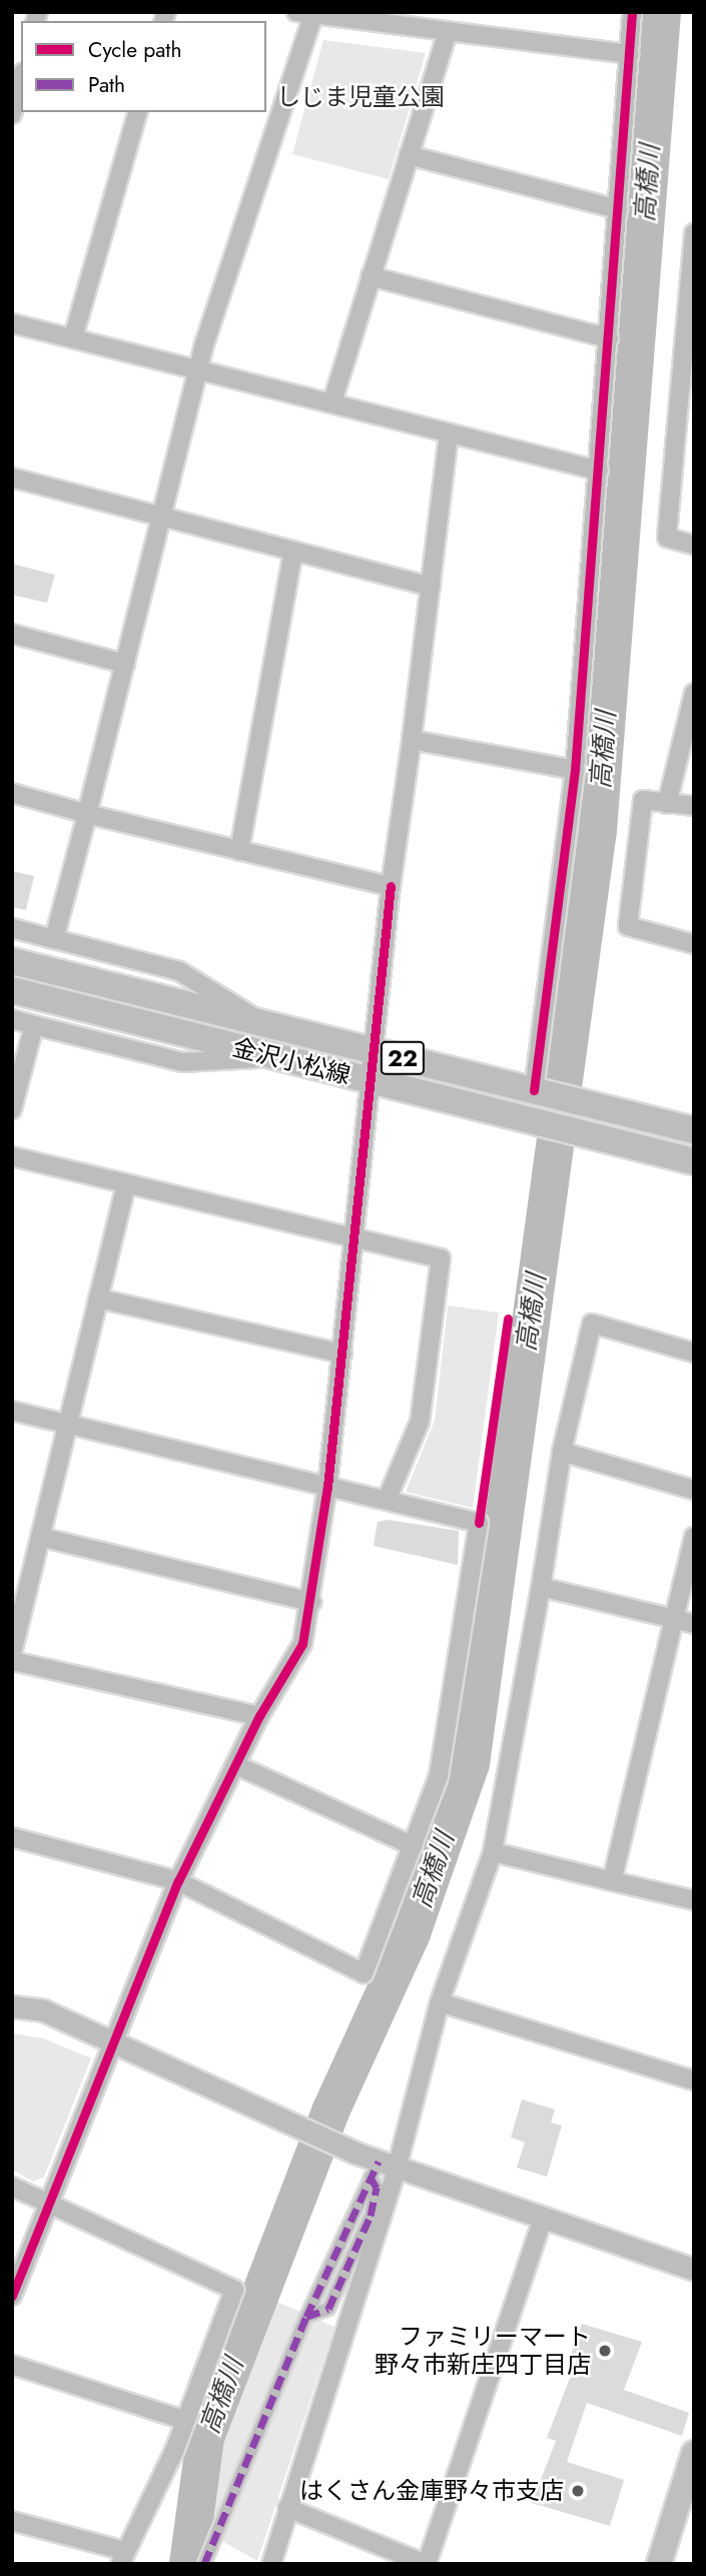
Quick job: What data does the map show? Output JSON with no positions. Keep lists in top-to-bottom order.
{
  "streets": {
    "main road": ["22", "金沢小松線"]
  },
  "crossings": [
    ["22", "金沢小松線"]
  ],
  "water": ["高橋川"],
  "parks": ["しじま児童公園"],
  "places": ["ファミリーマート 野々市新庄四丁目店", "はくさん金庫野々市支店"],
  "legend": ["Cycle path", "Path"]
}
